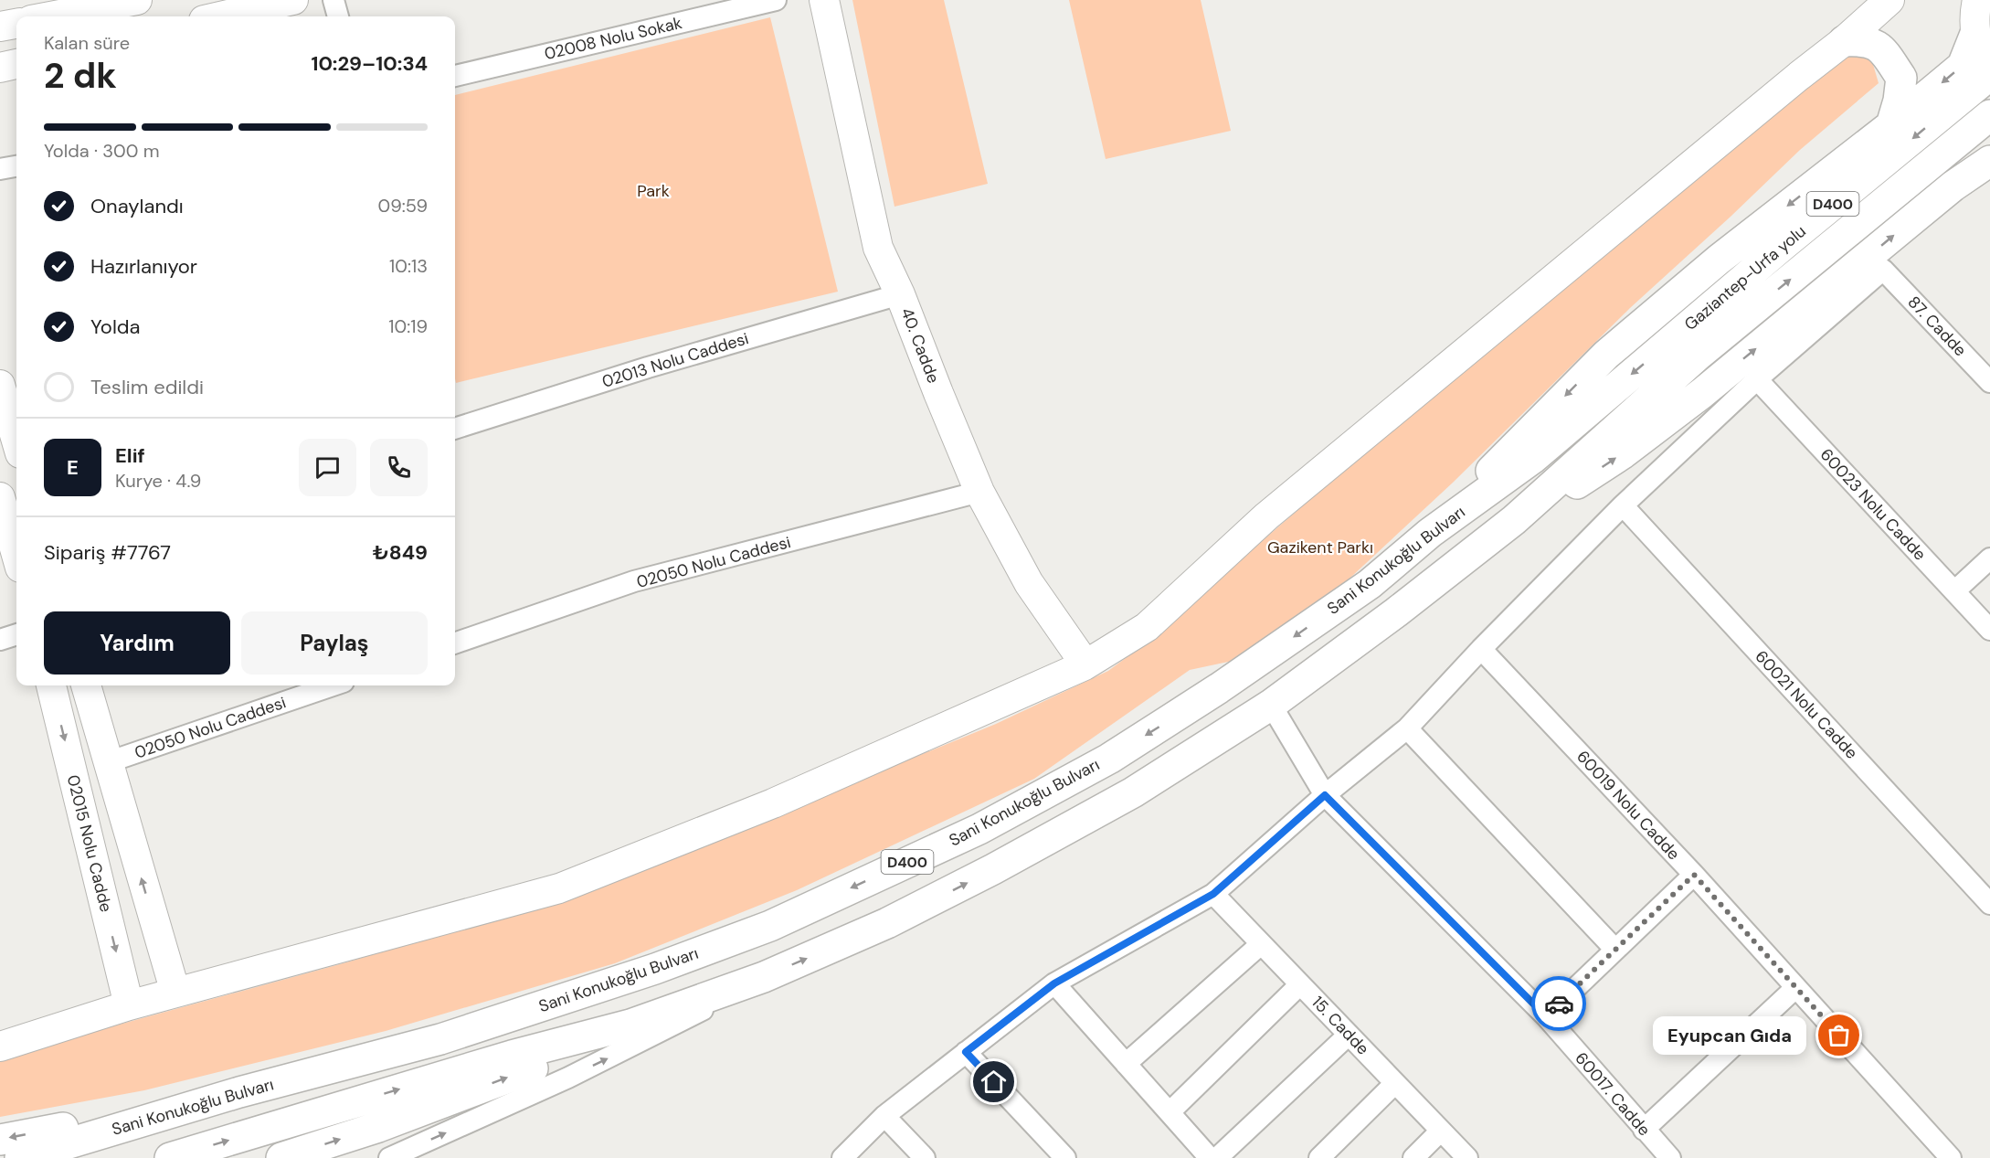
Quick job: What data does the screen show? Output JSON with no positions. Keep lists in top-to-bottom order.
{
  "streets": {
    "highway": ["D400", "Gaziantep-Urfa yolu", "Sani Konukoğlu Bulvarı"],
    "street": [
      "02008 Nolu Sokak",
      "87. Cadde",
      "40. Cadde",
      "02013 Nolu Caddesi",
      "60023 Nolu Cadde",
      "02050 Nolu Caddesi",
      "60021 Nolu Cadde",
      "60019 Nolu Cadde",
      "02015 Nolu Cadde",
      "15. Cadde",
      "60017. Cadde"
    ]
  },
  "crossings": [
    ["D400", "Gaziantep-Urfa yolu"],
    ["D400", "Sani Konukoğlu Bulvarı"],
    ["D400", "60017. Cadde"],
    ["Gaziantep-Urfa yolu", "Sani Konukoğlu Bulvarı"],
    ["87. Cadde", "60023 Nolu Cadde"],
    ["40. Cadde", "02013 Nolu Caddesi"],
    ["40. Cadde", "02050 Nolu Caddesi"]
  ],
  "parks": ["Park", "Gazikent Parkı"],
  "places": ["Eyupcan Gıda"],
  "page": {
    "heading": ["2 dk", "Kalan süre", "10:29–10:34"],
    "panel": [
      "Elif",
      "Kurye · 4.9",
      "Sipariş #7767",
      "₺849"
    ],
    "bar": "Yolda · 300 m",
    "list": [
      ["Onaylandı", "09:59"],
      ["Hazırlanıyor", "10:13"],
      ["Yolda", "10:19"],
      "Teslim edildi"
    ],
    "round": "E",
    "buttons": ["Yardım", "Paylaş"],
    "bubble": "Eyupcan Gıda"
  }
}
